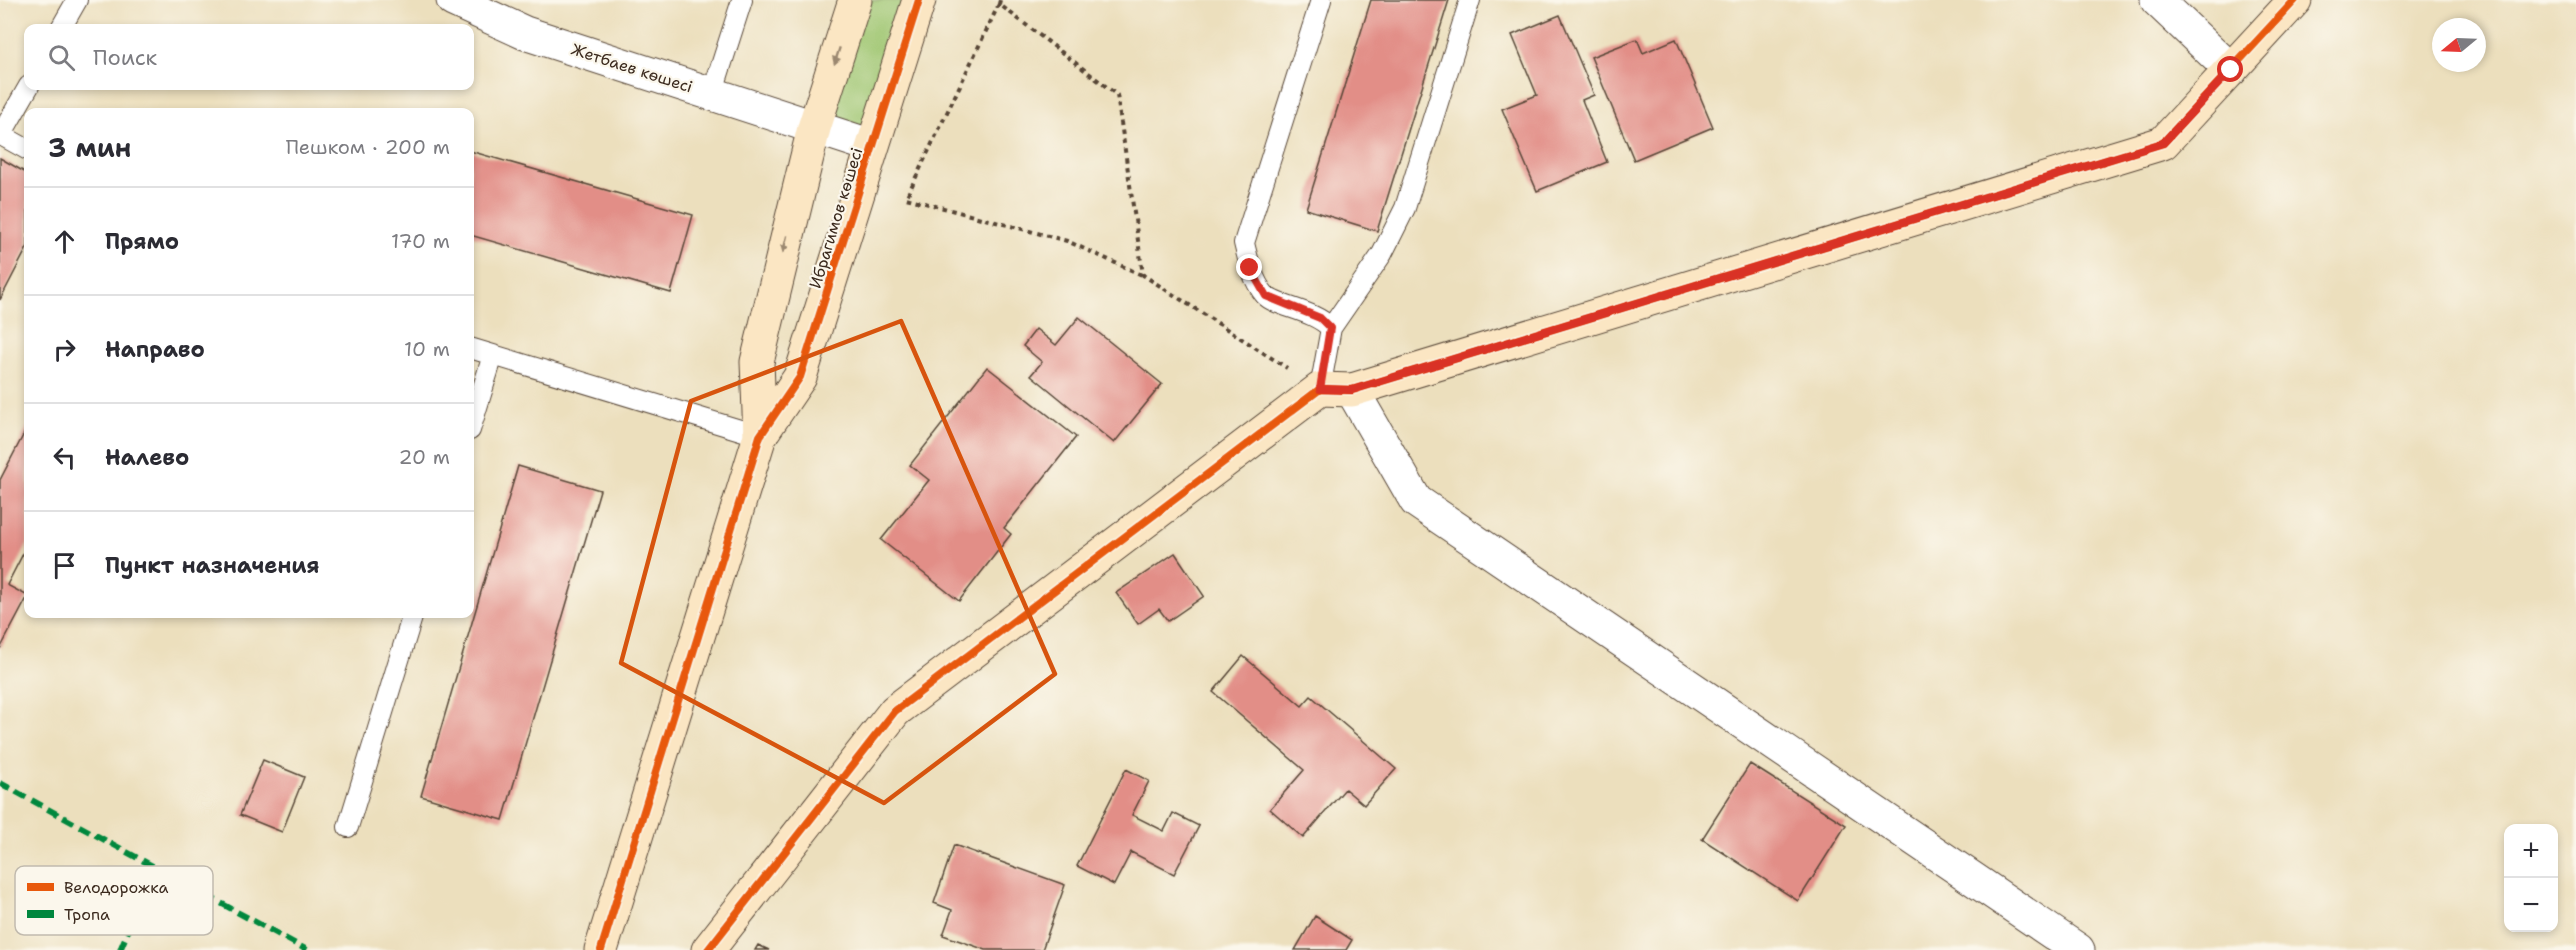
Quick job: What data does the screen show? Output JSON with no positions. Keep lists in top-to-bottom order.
{
  "streets": {
    "street": ["Жетбаев көшесі", "Ибрагимов көшесі"]
  },
  "crossings": [
    ["Жетбаев көшесі", "Ибрагимов көшесі"]
  ],
  "legend": ["Велодорожка", "Тропа"],
  "north": "left",
  "page": {
    "search": "Поиск",
    "heading": ["3 мин", "Пешком · 200 m"],
    "list": [
      ["Прямо", "170 m"],
      ["Направо", "10 m"],
      ["Налево", "20 m"],
      "Пункт назначения"
    ],
    "map_buttons": ["+", "−"]
  }
}
